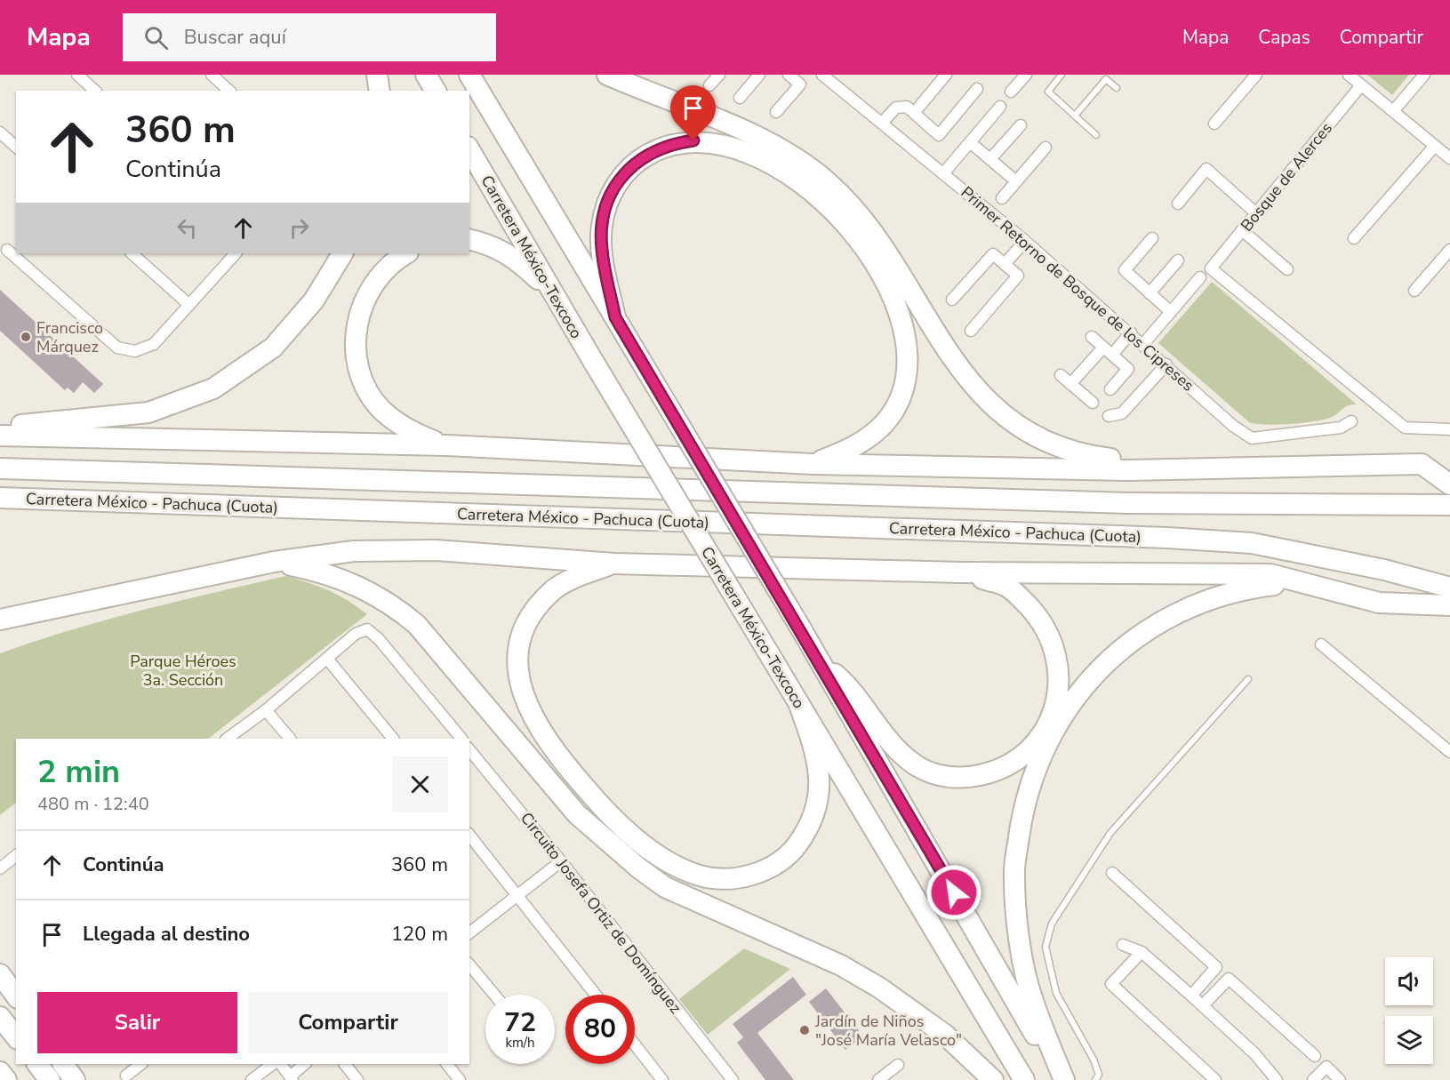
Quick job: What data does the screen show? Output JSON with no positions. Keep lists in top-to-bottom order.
{
  "streets": {
    "highway": ["Carretera México-Texcoco", "Carretera México - Pachuca (Cuota)"],
    "street": ["Bosque de Alerces", "Primer Retorno de Bosque de los Cipreses", "Circuito Josefa Ortiz de Domínguez"]
  },
  "parks": ["Parque Héroes 3a. Sección"],
  "places": ["Francisco Márquez", "Jardín de Niños \"José María Velasco\""],
  "page": {
    "header": "Mapa",
    "search": "Buscar aquí",
    "nav": ["Mapa", "Capas", "Compartir"],
    "turn": ["360 m", "Continúa"],
    "heading": ["2 min", "480 m · 12:40"],
    "list": [
      {
        "name": "Continúa",
        "value": "360 m"
      },
      {
        "name": "Llegada al destino",
        "value": "120 m"
      }
    ],
    "buttons": ["Salir", "Compartir"],
    "speed": "72 km/h",
    "limit": "80"
  }
}
